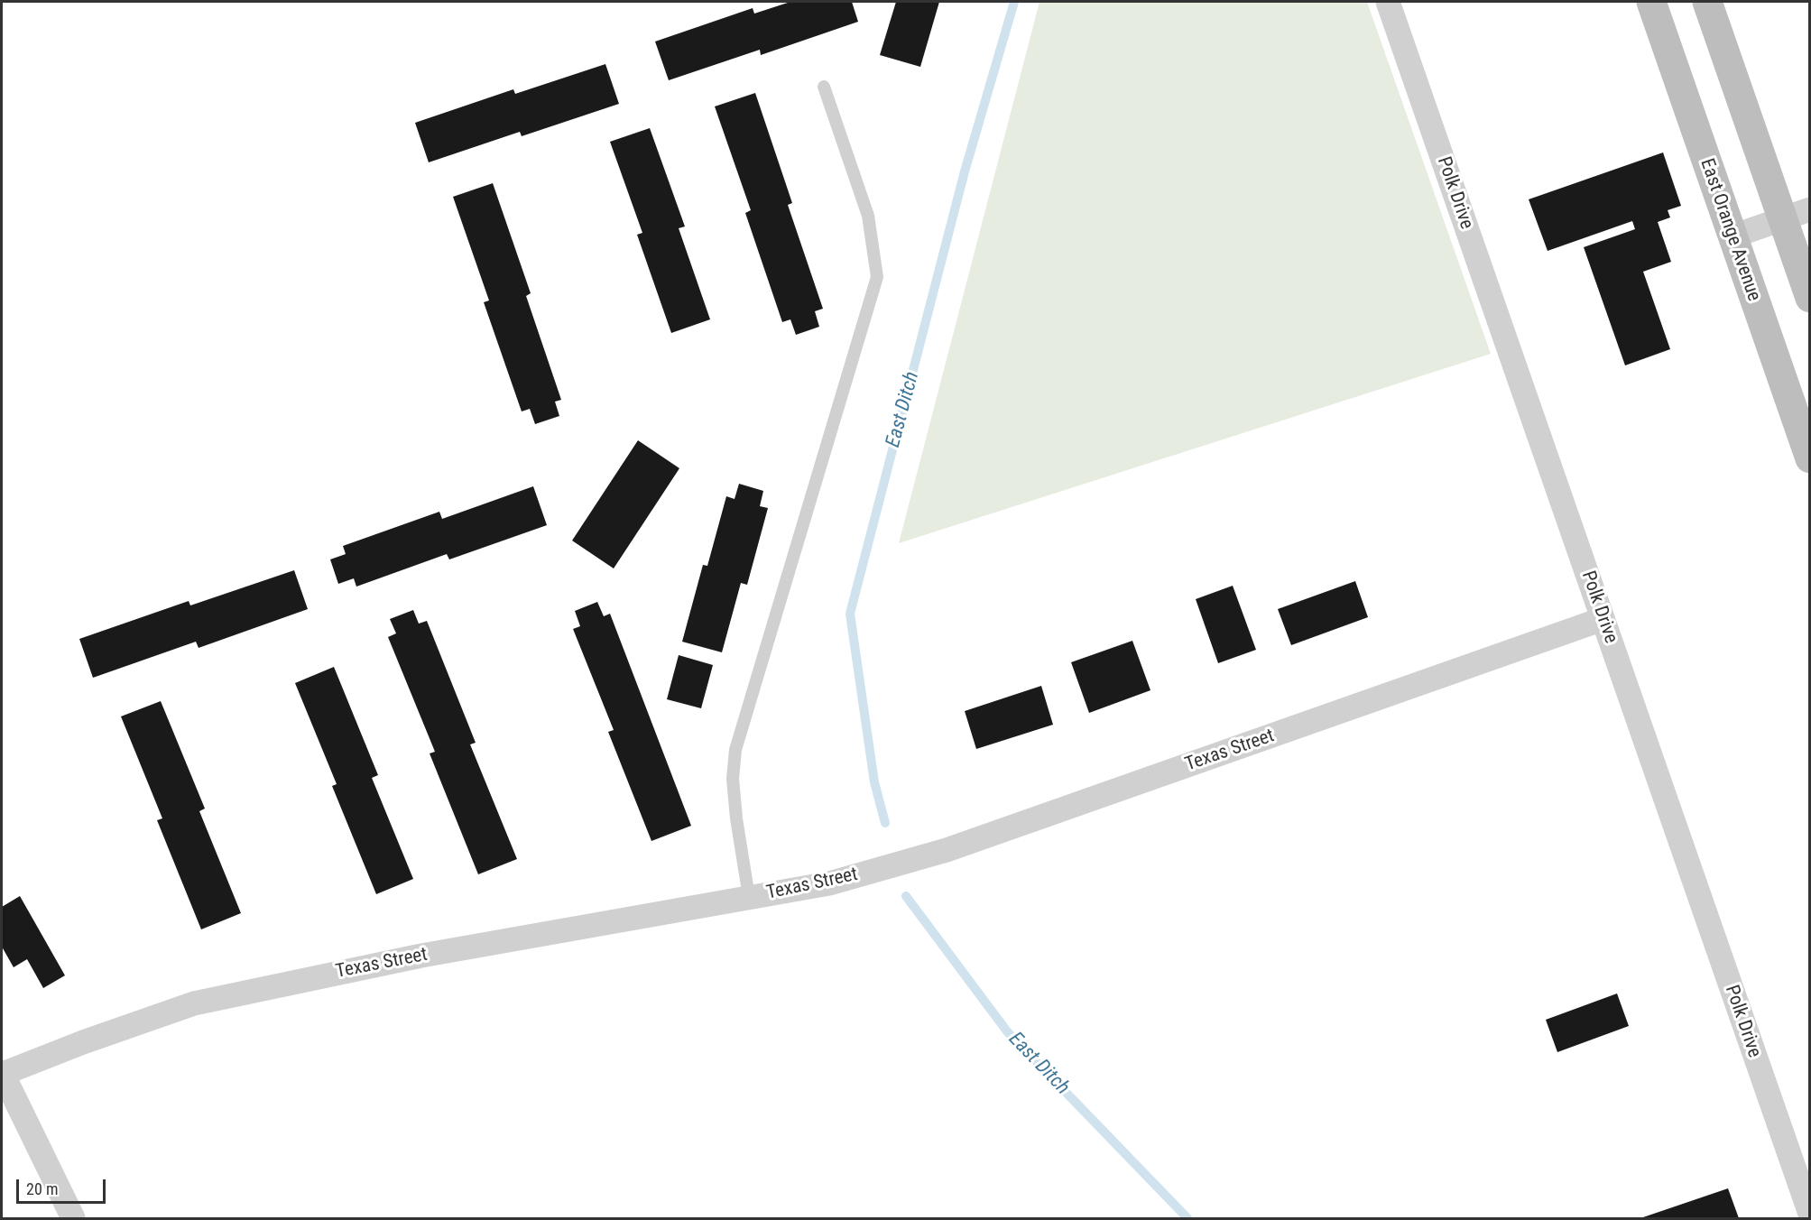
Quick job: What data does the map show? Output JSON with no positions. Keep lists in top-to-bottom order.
{
  "streets": {
    "street": ["Polk Drive", "East Orange Avenue", "Texas Street"]
  },
  "crossings": [
    ["Polk Drive", "Texas Street"]
  ],
  "water": ["East Ditch"],
  "scale_bar": "20 m"
}
